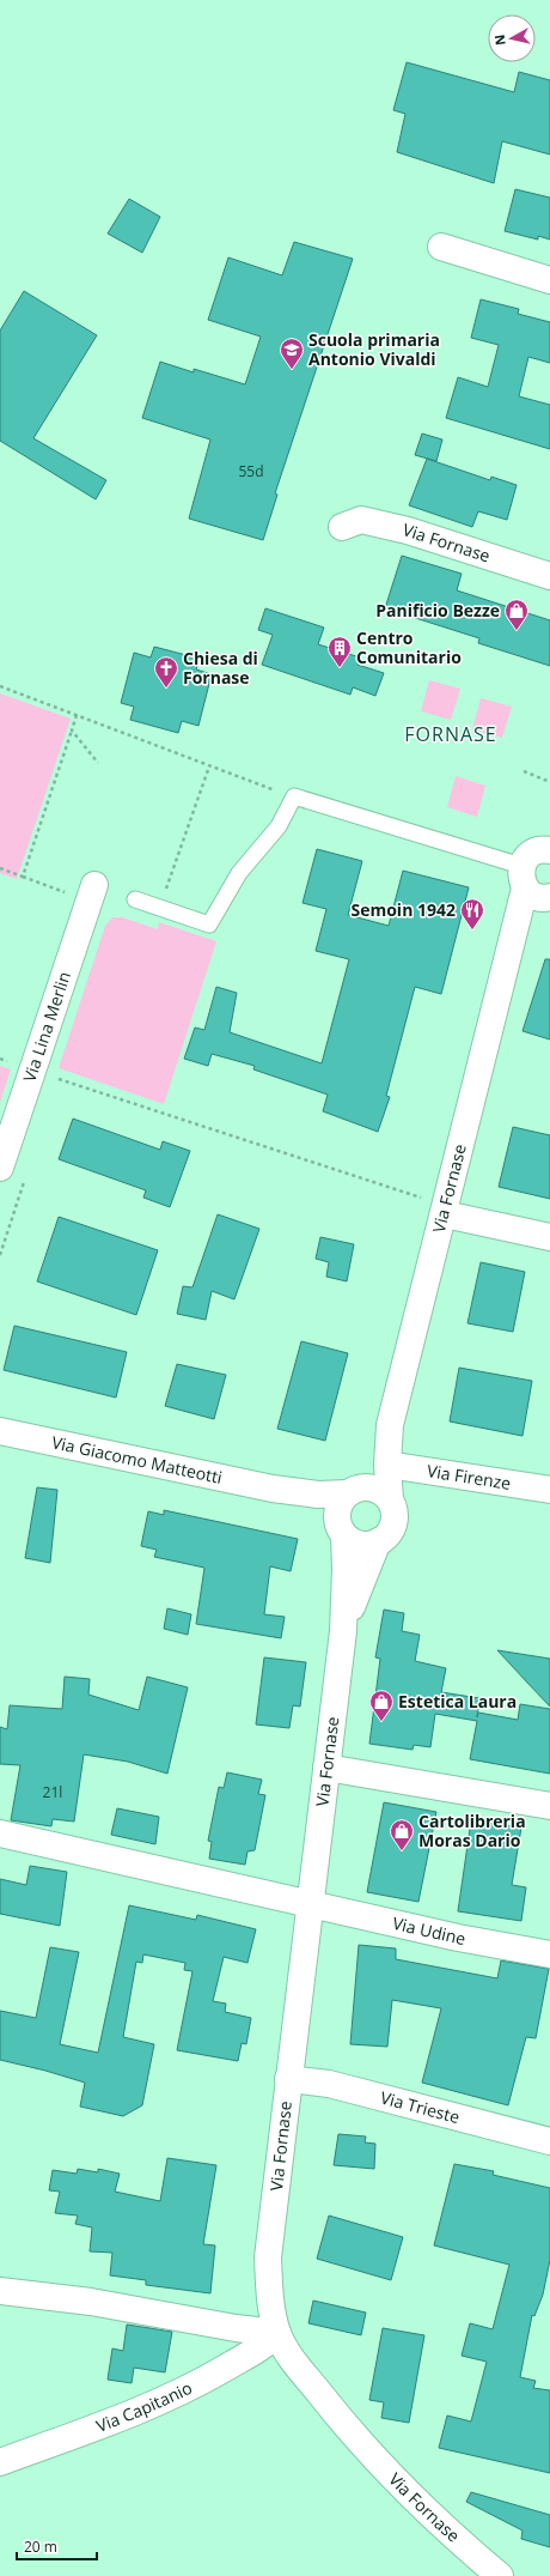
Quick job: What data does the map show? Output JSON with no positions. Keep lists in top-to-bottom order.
{
  "streets": {
    "street": [
      "Via Fornase",
      "Via Lina Merlin",
      "Via Giacomo Matteotti",
      "Via Firenze",
      "Via Udine",
      "Via Trieste",
      "Via Capitanio"
    ]
  },
  "crossings": [
    ["Via Fornase", "Via Giacomo Matteotti"],
    ["Via Fornase", "Via Firenze"],
    ["Via Fornase", "Via Udine"],
    ["Via Fornase", "Via Trieste"],
    ["Via Fornase", "Via Capitanio"]
  ],
  "districts": ["FORNASE"],
  "places": {
    "school or university": ["Scuola primaria Antonio Vivaldi"],
    "shop": ["Panificio Bezze", "Estetica Laura", "Cartolibreria Moras Dario"],
    "building": ["Centro Comunitario"],
    "church": ["Chiesa di Fornase"],
    "restaurant": ["Semoin 1942"]
  },
  "house_numbers": ["55d", "21l"],
  "scale_bar": "20 m",
  "north": "left"
}
